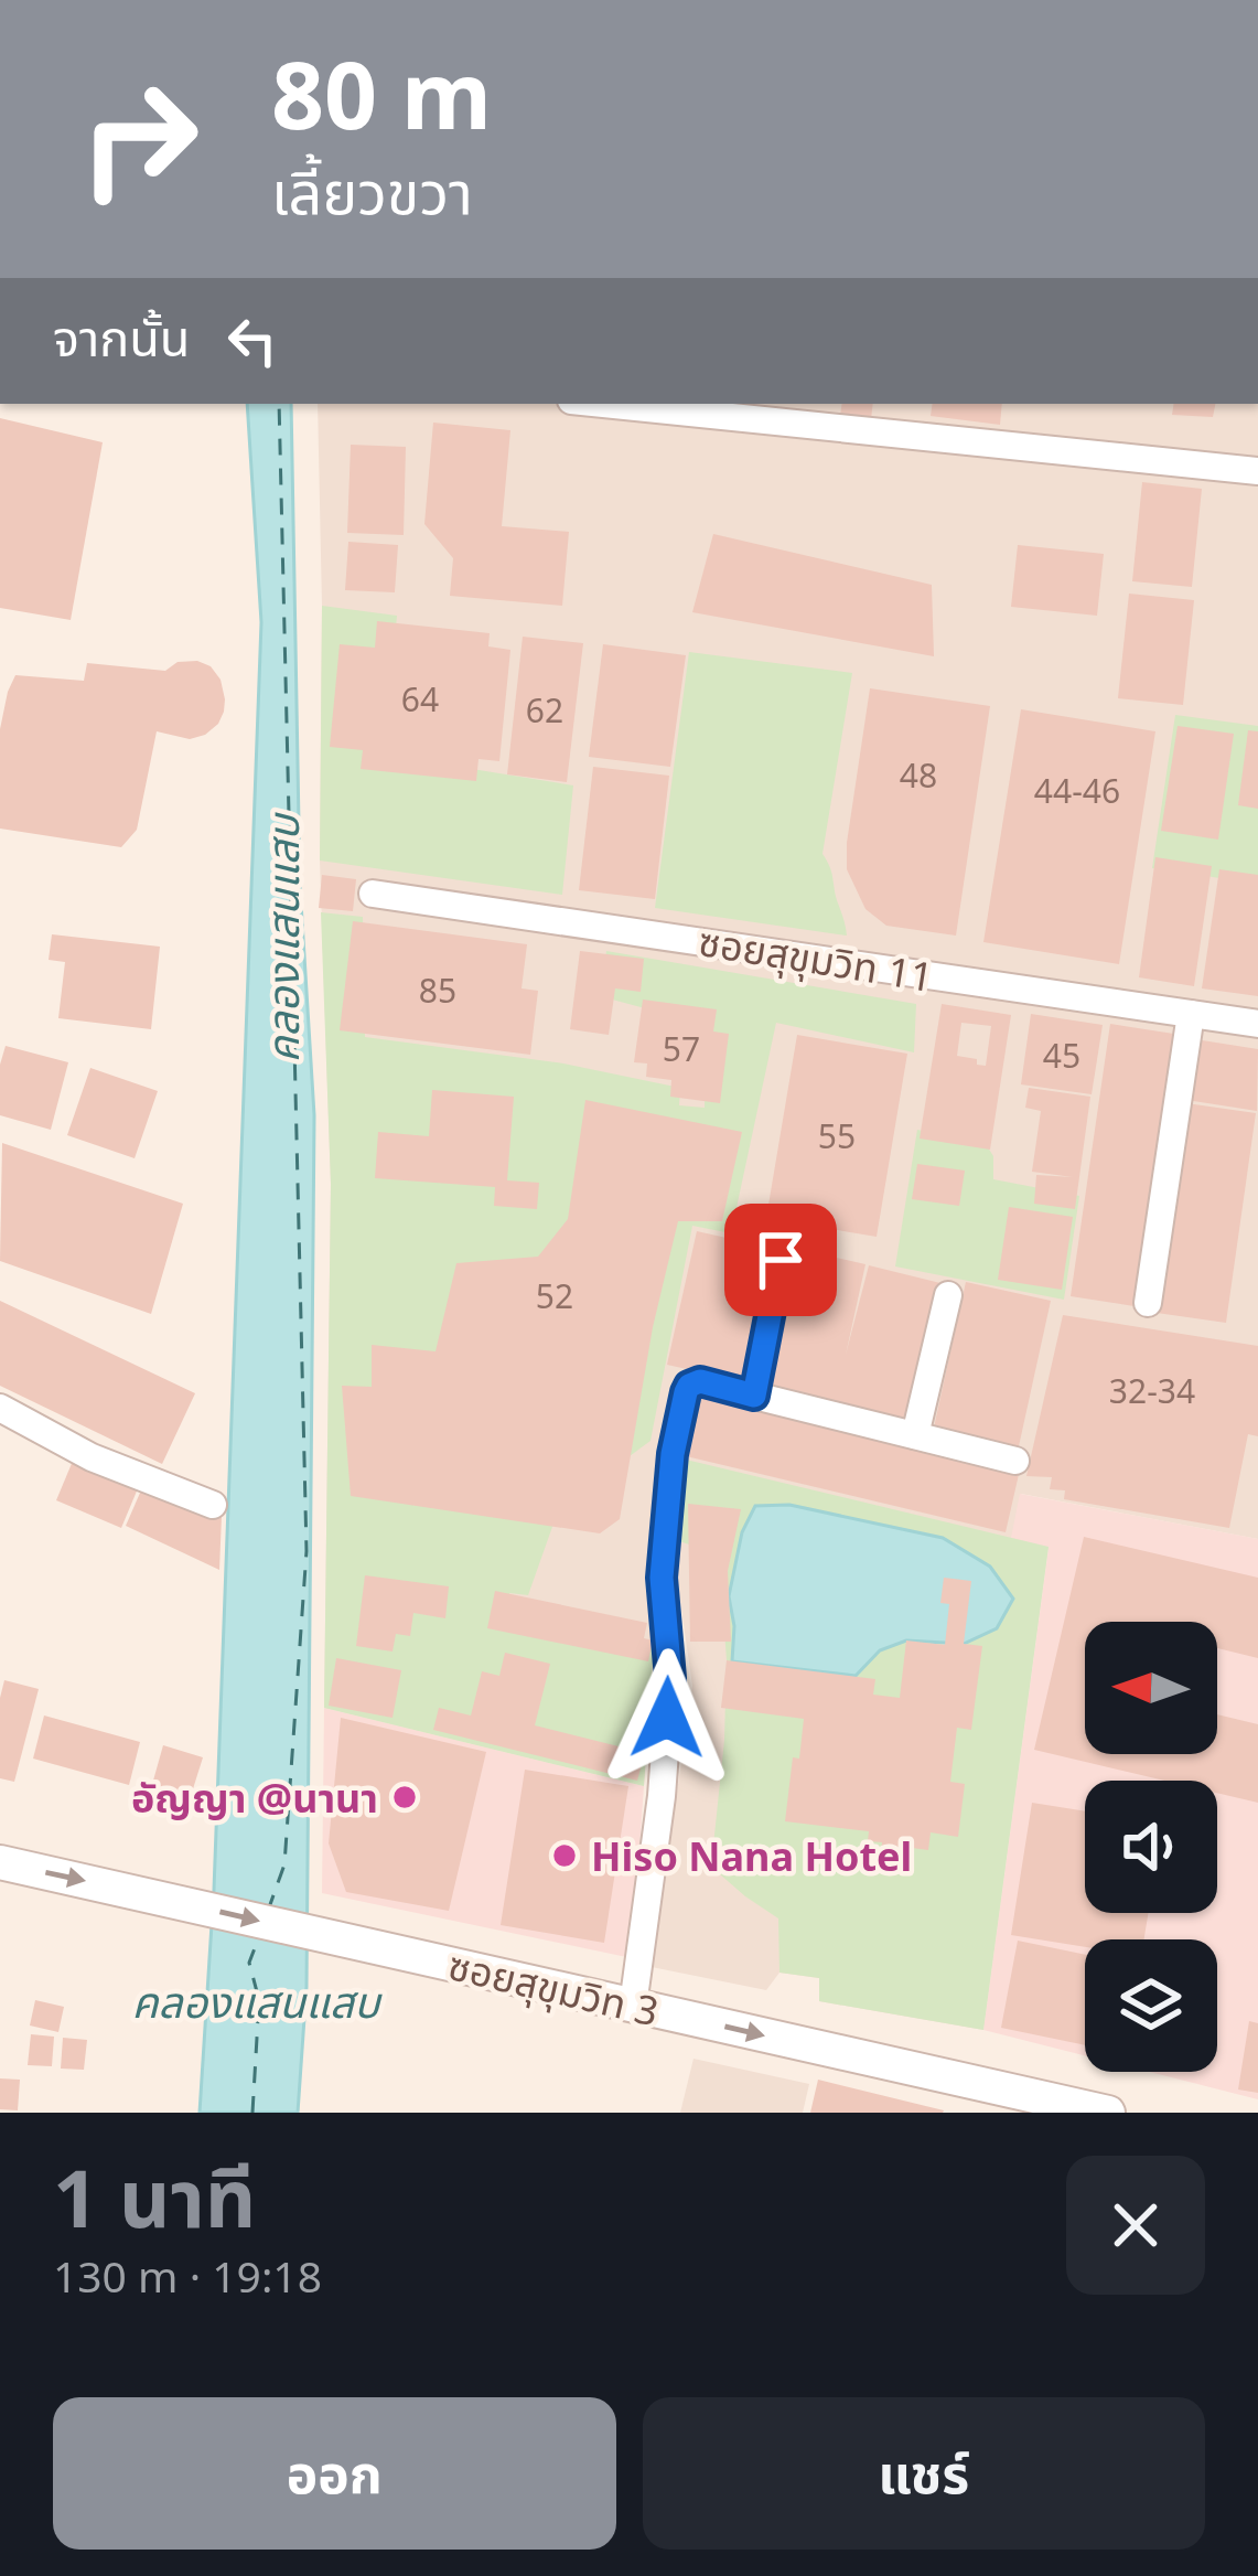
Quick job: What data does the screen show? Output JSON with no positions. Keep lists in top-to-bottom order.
{
  "streets": {
    "street": ["ซอยสุขุมวิท 11", "ซอยสุขุมวิท 3"]
  },
  "one_way": ["ซอยสุขุมวิท 3"],
  "water": ["คลองแสนแสบ"],
  "places": ["อัญญา @นานา", "Hiso Nana Hotel"],
  "house_numbers": [
    "64",
    "62",
    "48",
    "44-46",
    "85",
    "57",
    "45",
    "55",
    "52",
    "32-34"
  ],
  "north": "left",
  "page": {
    "turn": ["80 m", "เลี้ยวขวา"],
    "then": "จากนั้น",
    "heading": ["1 นาที", "130 m · 19:18"],
    "buttons": ["ออก", "แชร์"]
  }
}
